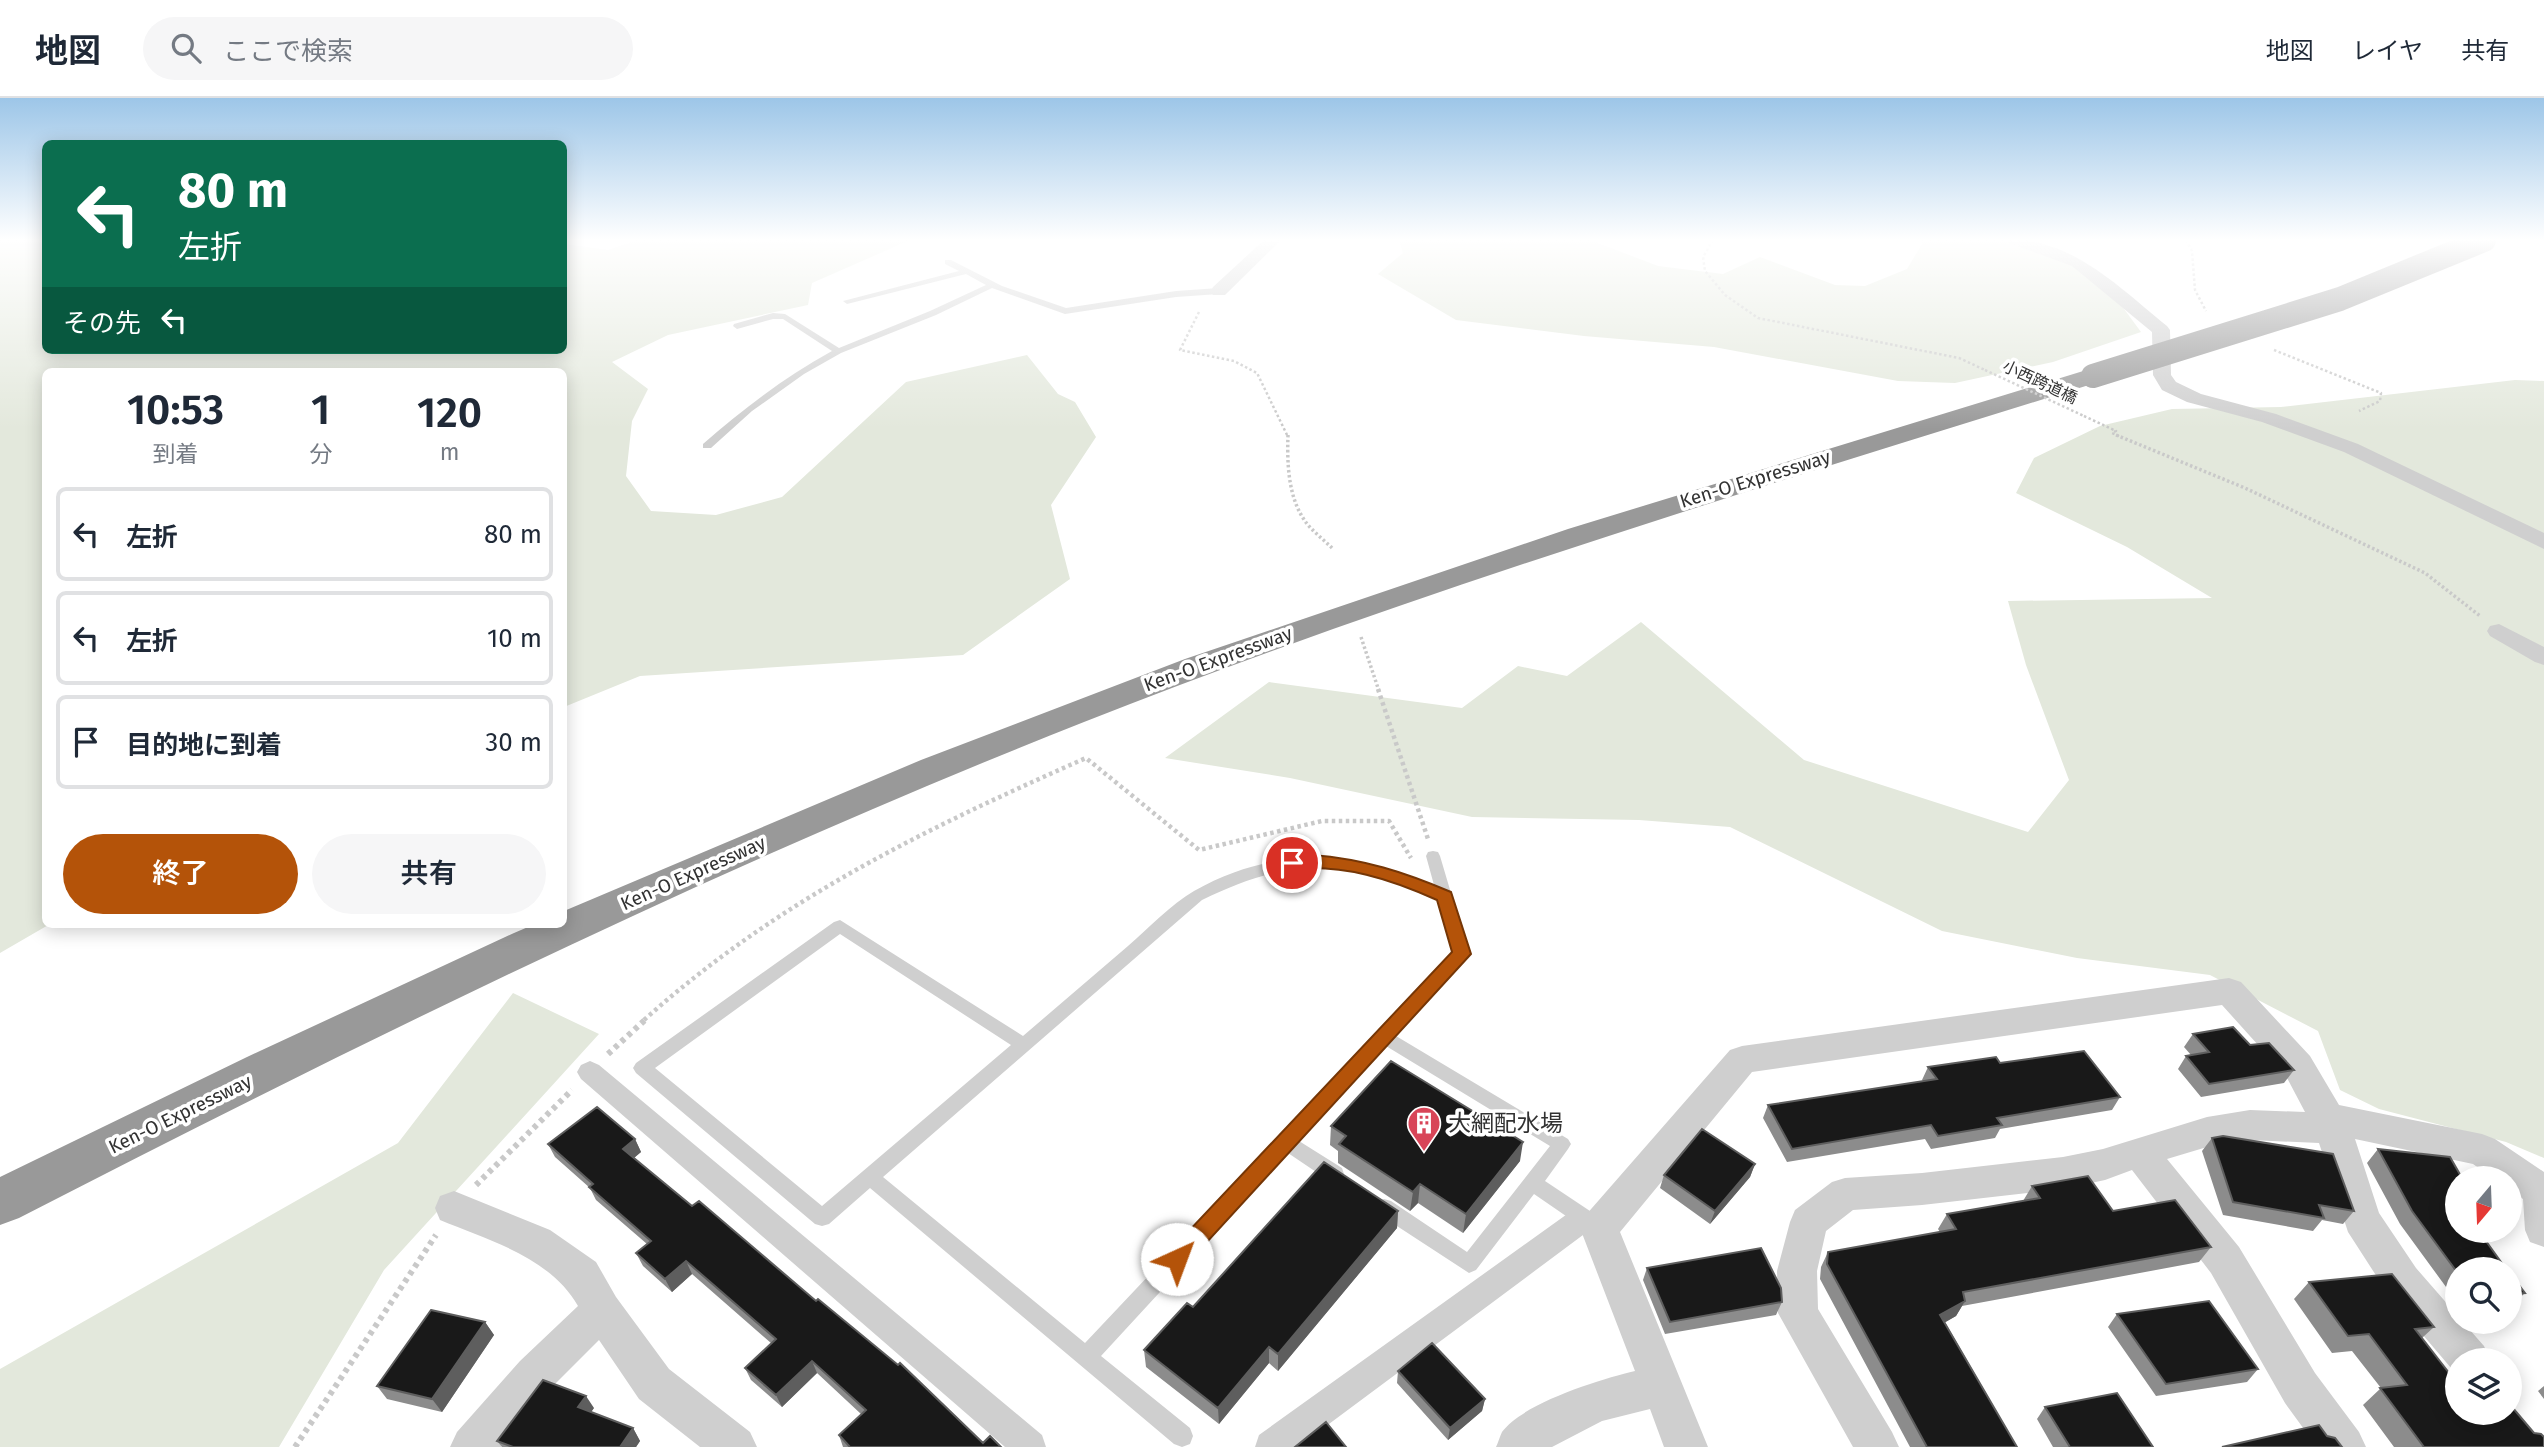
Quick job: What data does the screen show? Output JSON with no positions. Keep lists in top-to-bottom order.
{
  "streets": {
    "highway": ["Ken-O Expressway"],
    "path": ["小西跨道橋"]
  },
  "places": {
    "building": ["大網配水場"]
  },
  "north": "bottom",
  "page": {
    "header": "地図",
    "search": "ここで検索",
    "nav": ["地図", "レイヤ", "共有"],
    "turn": ["80 m", "左折"],
    "then": "その先",
    "eta": [
      "10:53",
      "到着",
      "1",
      "分",
      "120",
      "m"
    ],
    "list": [
      {
        "name": "左折",
        "value": "80 m"
      },
      {
        "name": "左折",
        "value": "10 m"
      },
      {
        "name": "目的地に到着",
        "value": "30 m"
      }
    ],
    "buttons": ["終了", "共有"]
  }
}
